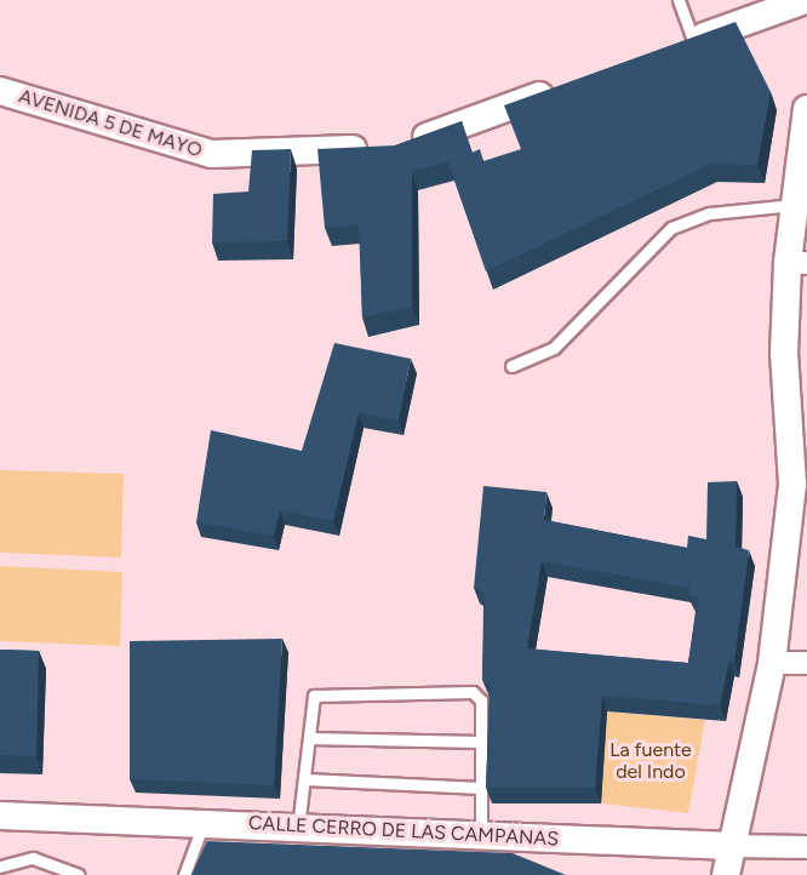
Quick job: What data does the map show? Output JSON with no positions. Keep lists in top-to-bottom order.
{
  "streets": {
    "street": ["AVENIDA 5 DE MAYO", "CALLE CERRO DE LAS CAMPANAS"]
  },
  "parks": ["La fuente del Indo"]
}
